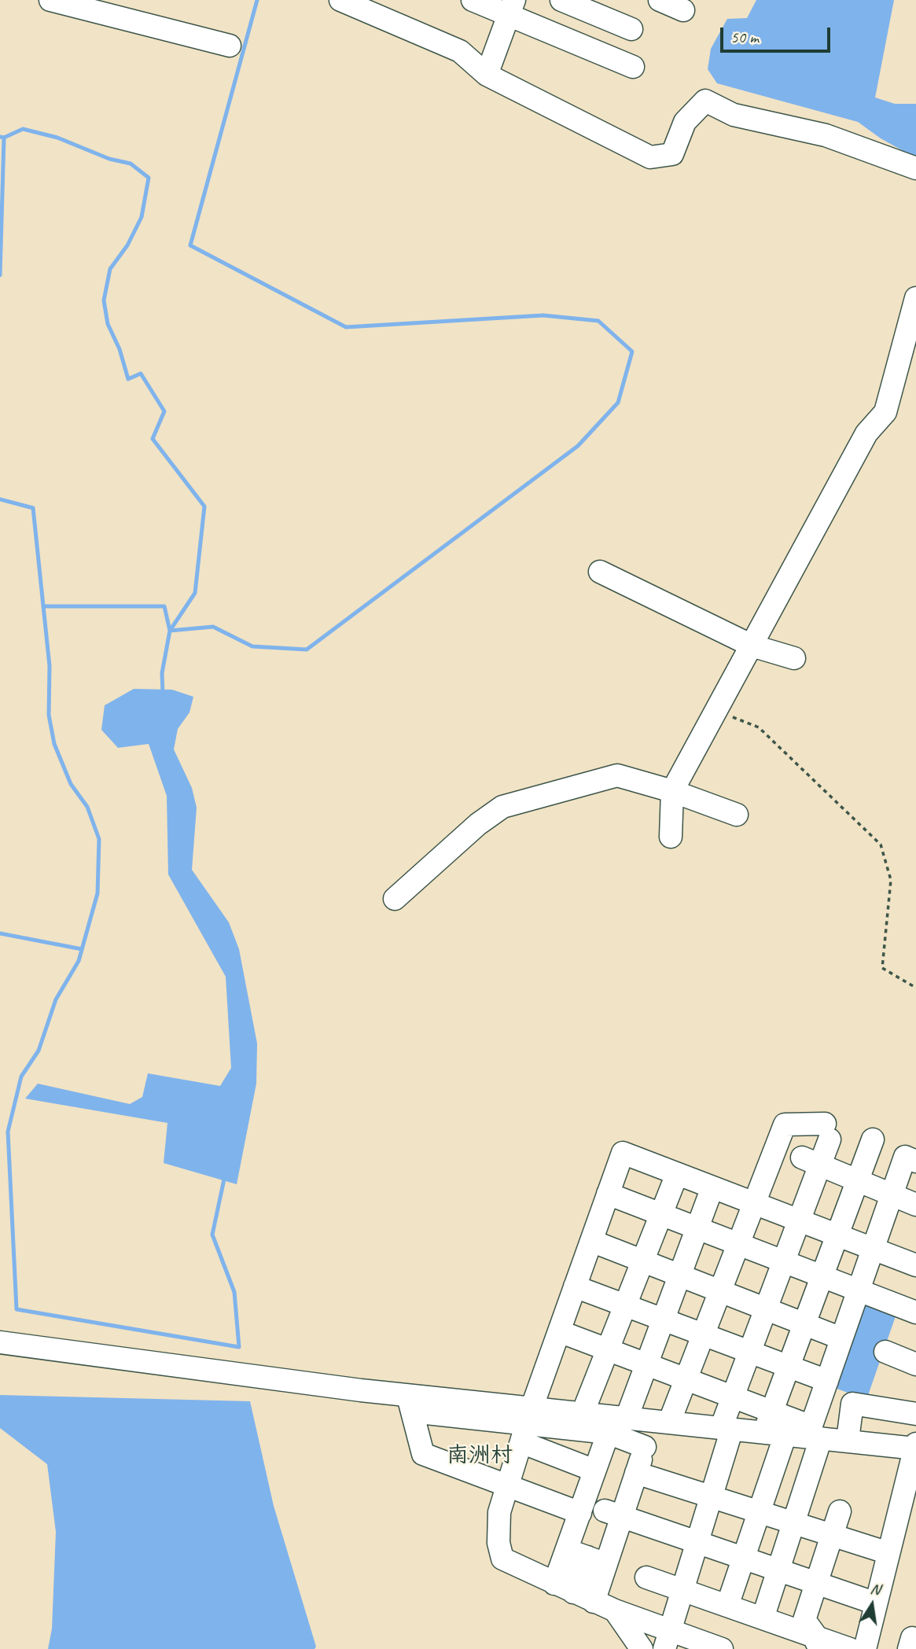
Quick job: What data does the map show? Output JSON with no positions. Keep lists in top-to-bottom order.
{
  "districts": ["南洲村"],
  "scale_bar": "50 m",
  "north": "top"
}
